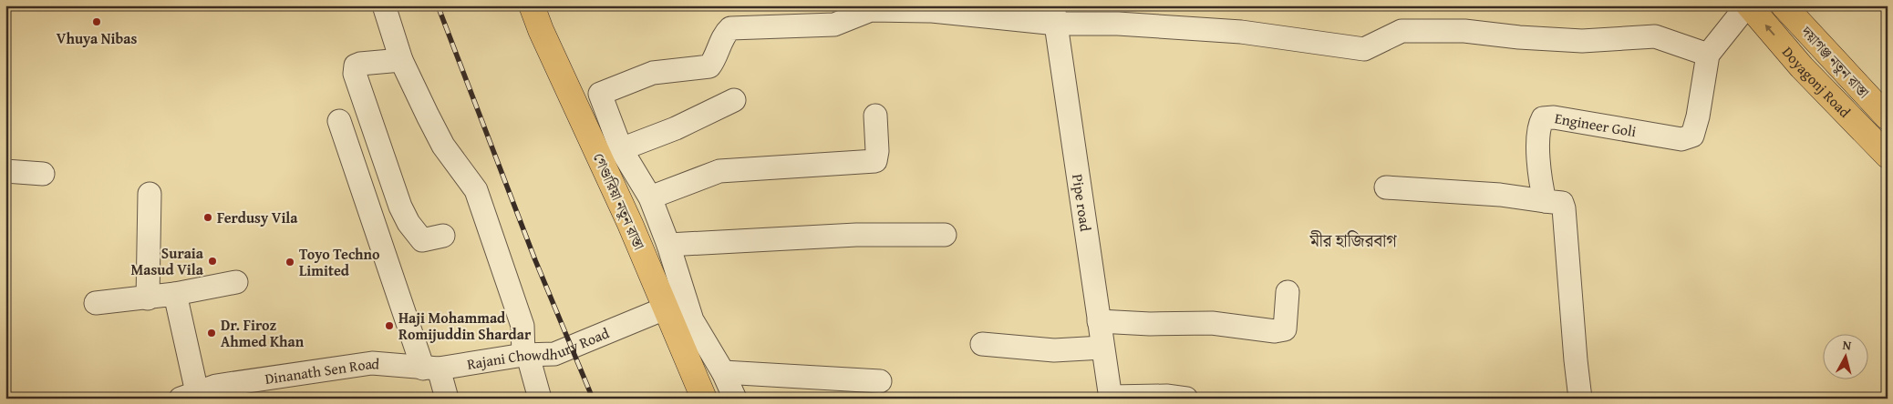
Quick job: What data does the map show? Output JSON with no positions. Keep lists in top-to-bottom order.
{
  "streets": {
    "main road": ["দয়াগঞ্জ নতুন রাস্তা", "Doyagonj Road", "গেণ্ডারিয়া নতুন রাস্তা"],
    "street": [
      "Engineer Goli",
      "Pipe road",
      "Rajani Chowdhury Road",
      "Dinanath Sen Road"
    ]
  },
  "crossings": [
    ["Doyagonj Road", "Engineer Goli"],
    ["গেণ্ডারিয়া নতুন রাস্তা", "Rajani Chowdhury Road"],
    ["Rajani Chowdhury Road", "Dinanath Sen Road"]
  ],
  "one_way": ["Doyagonj Road"],
  "districts": ["মীর হাজিরবাগ"],
  "places": [
    "Vhuya Nibas",
    "Ferdusy Vila",
    "Suraia Masud Vila",
    "Toyo Techno Limited",
    "Haji Mohammad Romijuddin Shardar",
    "Dr. Firoz Ahmed Khan"
  ],
  "north": "top"
}
